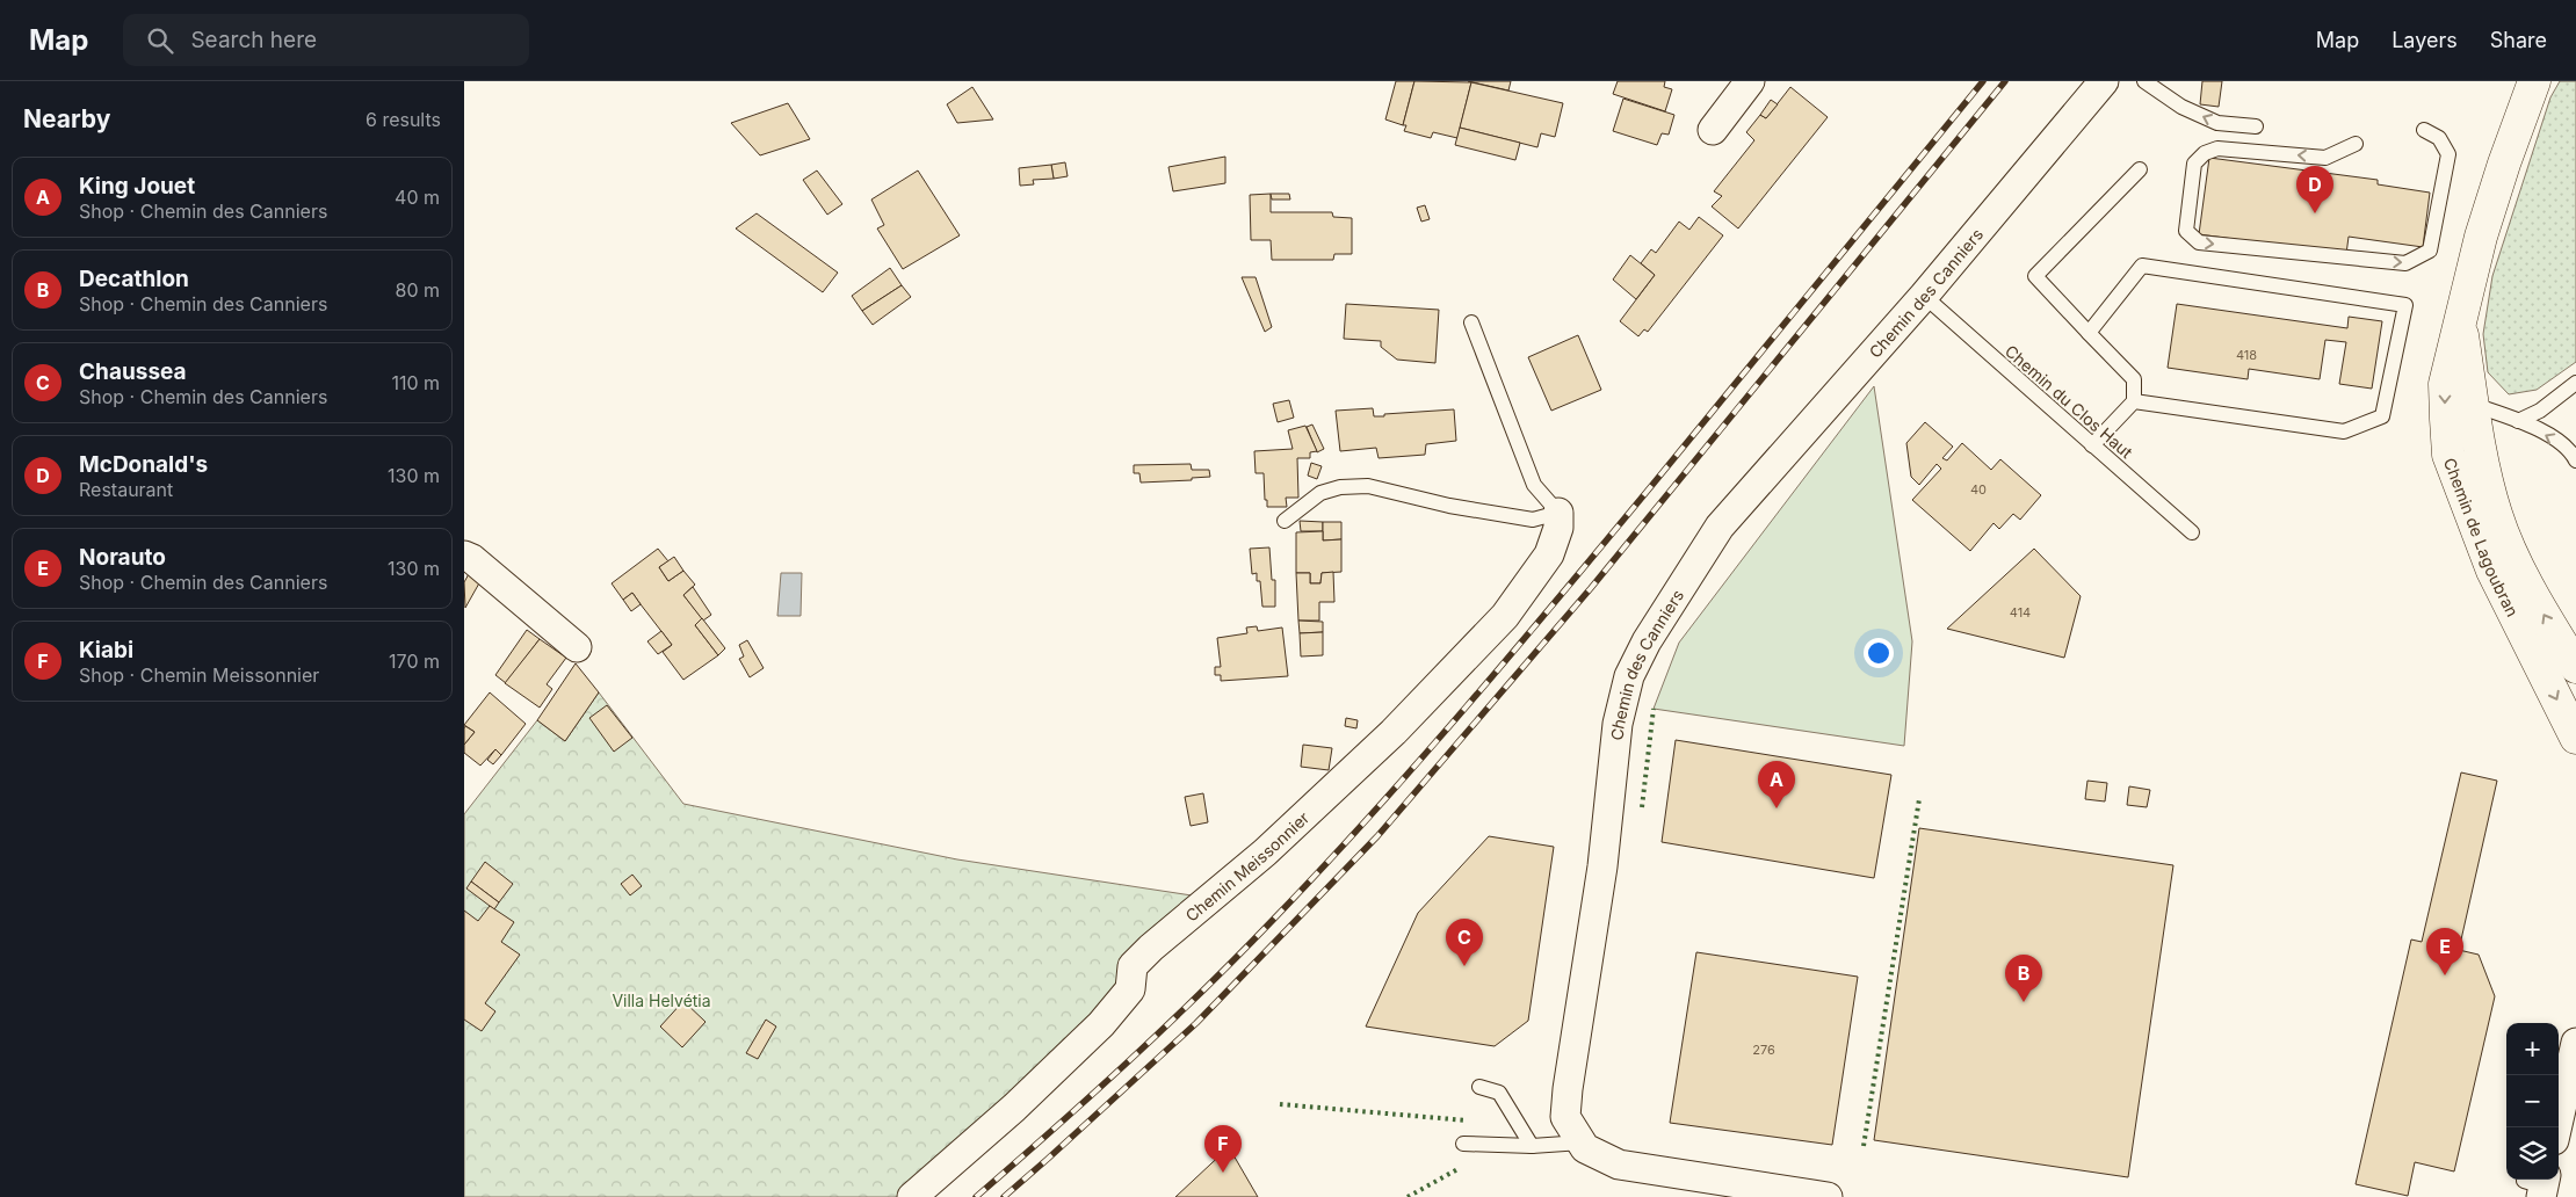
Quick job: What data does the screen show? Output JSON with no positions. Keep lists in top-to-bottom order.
{
  "streets": {
    "main road": ["Chemin de Lagoubran"],
    "street": ["Chemin des Canniers", "Chemin Meissonnier"],
    "lane": ["Chemin du Clos Haut"]
  },
  "crossings": [
    ["Chemin des Canniers", "Chemin du Clos Haut"]
  ],
  "parks": ["Villa Helvétia"],
  "house_numbers": [
    "418",
    "40",
    "414",
    "276"
  ],
  "page": {
    "header": "Map",
    "search": "Search here",
    "nav": ["Map", "Layers", "Share"],
    "heading": ["Nearby", "6 results"],
    "list": [
      {
        "mark": "A",
        "name": "King Jouet",
        "note": "Shop · Chemin des Canniers",
        "value": "40 m"
      },
      {
        "mark": "B",
        "name": "Decathlon",
        "note": "Shop · Chemin des Canniers",
        "value": "80 m"
      },
      {
        "mark": "C",
        "name": "Chaussea",
        "note": "Shop · Chemin des Canniers",
        "value": "110 m"
      },
      {
        "mark": "D",
        "name": "McDonald's",
        "note": "Restaurant",
        "value": "130 m"
      },
      {
        "mark": "E",
        "name": "Norauto",
        "note": "Shop · Chemin des Canniers",
        "value": "130 m"
      },
      {
        "mark": "F",
        "name": "Kiabi",
        "note": "Shop · Chemin Meissonnier",
        "value": "170 m"
      }
    ],
    "pins": [
      "D",
      "A",
      "C",
      "E",
      "B",
      "F"
    ],
    "map_buttons": ["+", "−"]
  }
}
